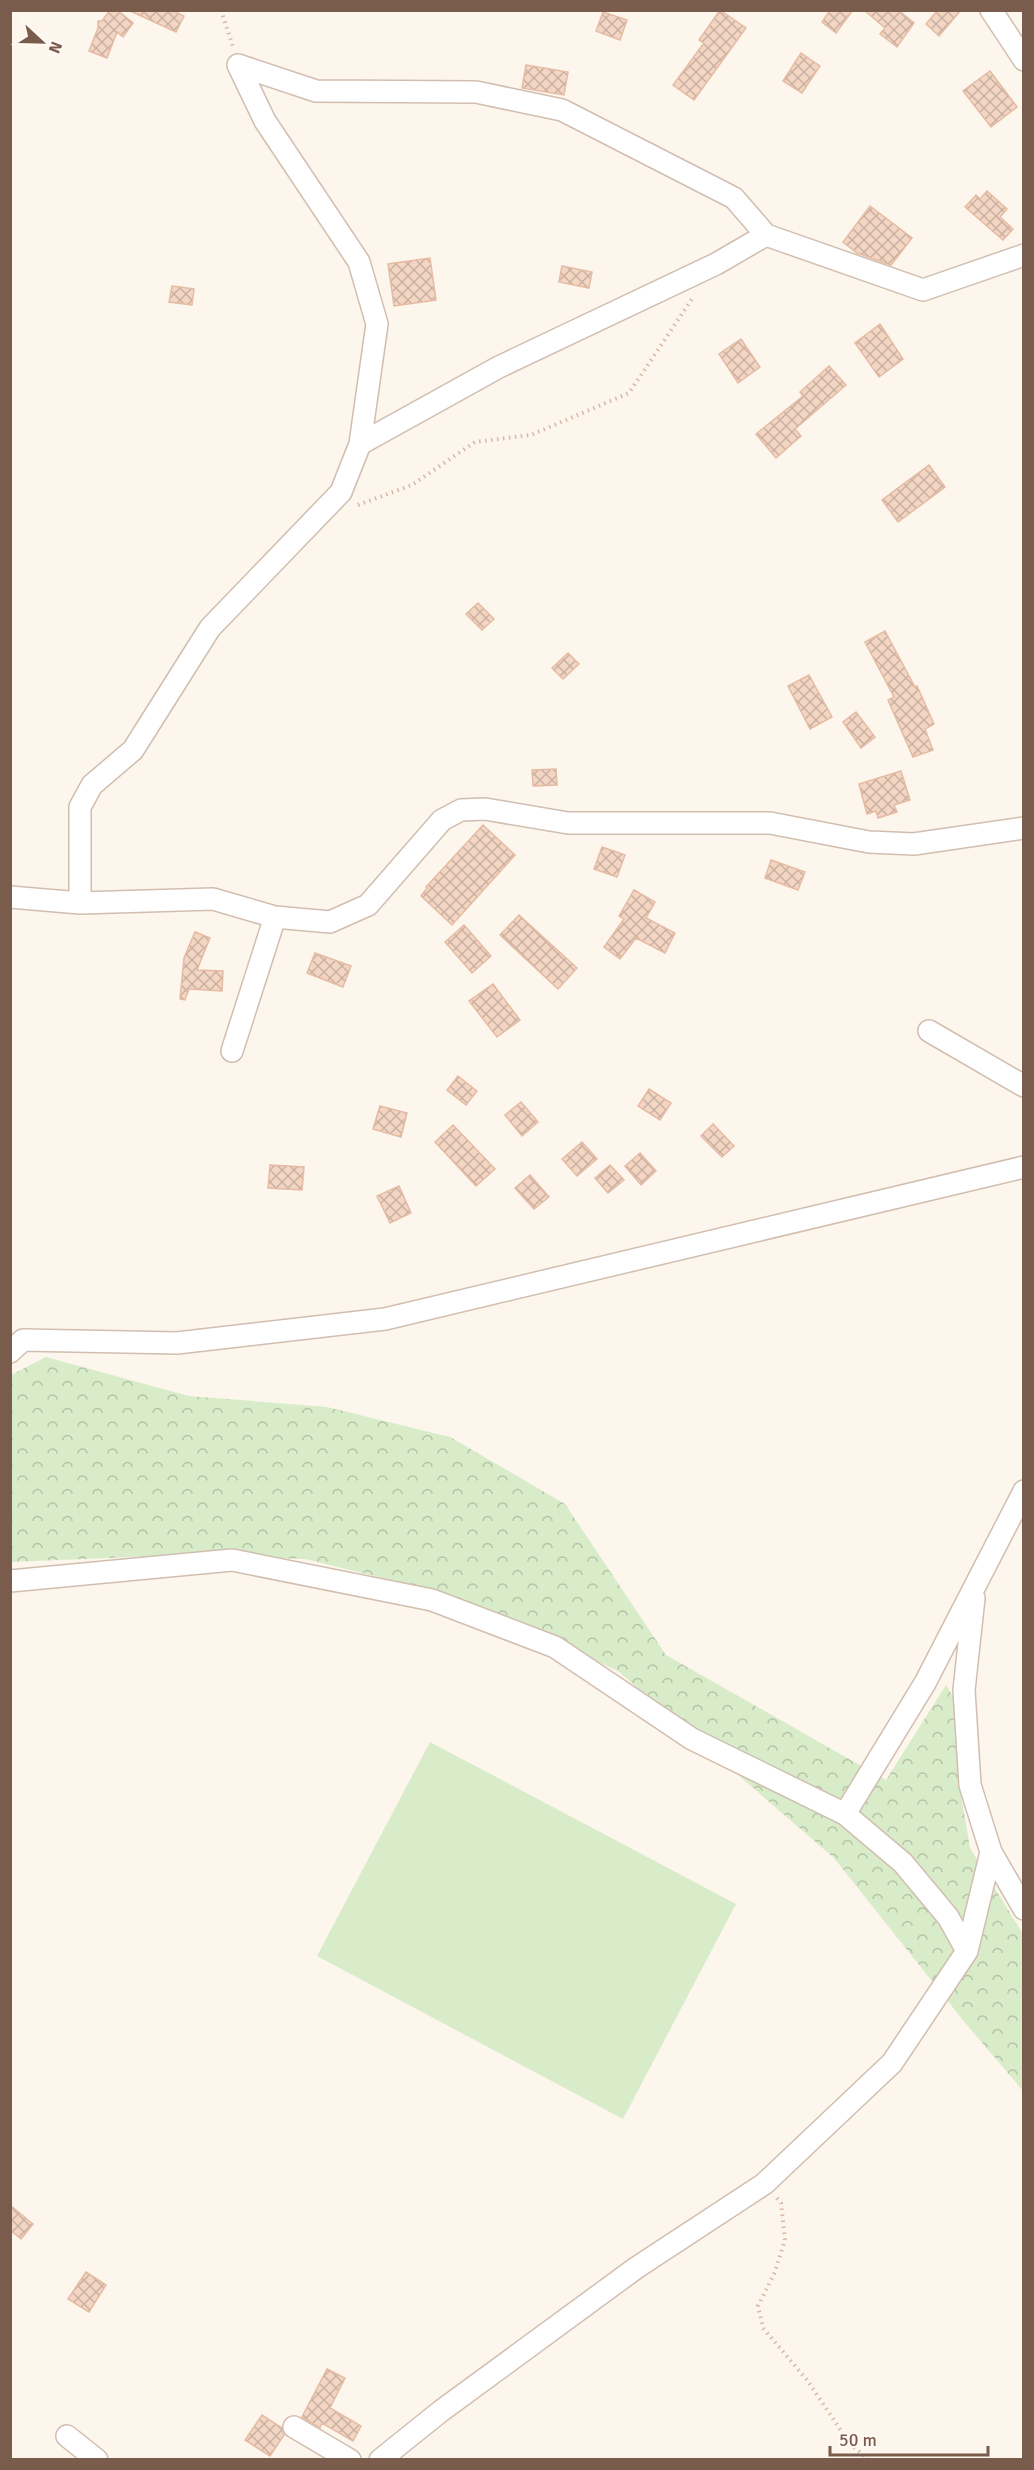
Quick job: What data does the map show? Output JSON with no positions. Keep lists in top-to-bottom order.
{
  "scale_bar": "50 m",
  "north": "right"
}
